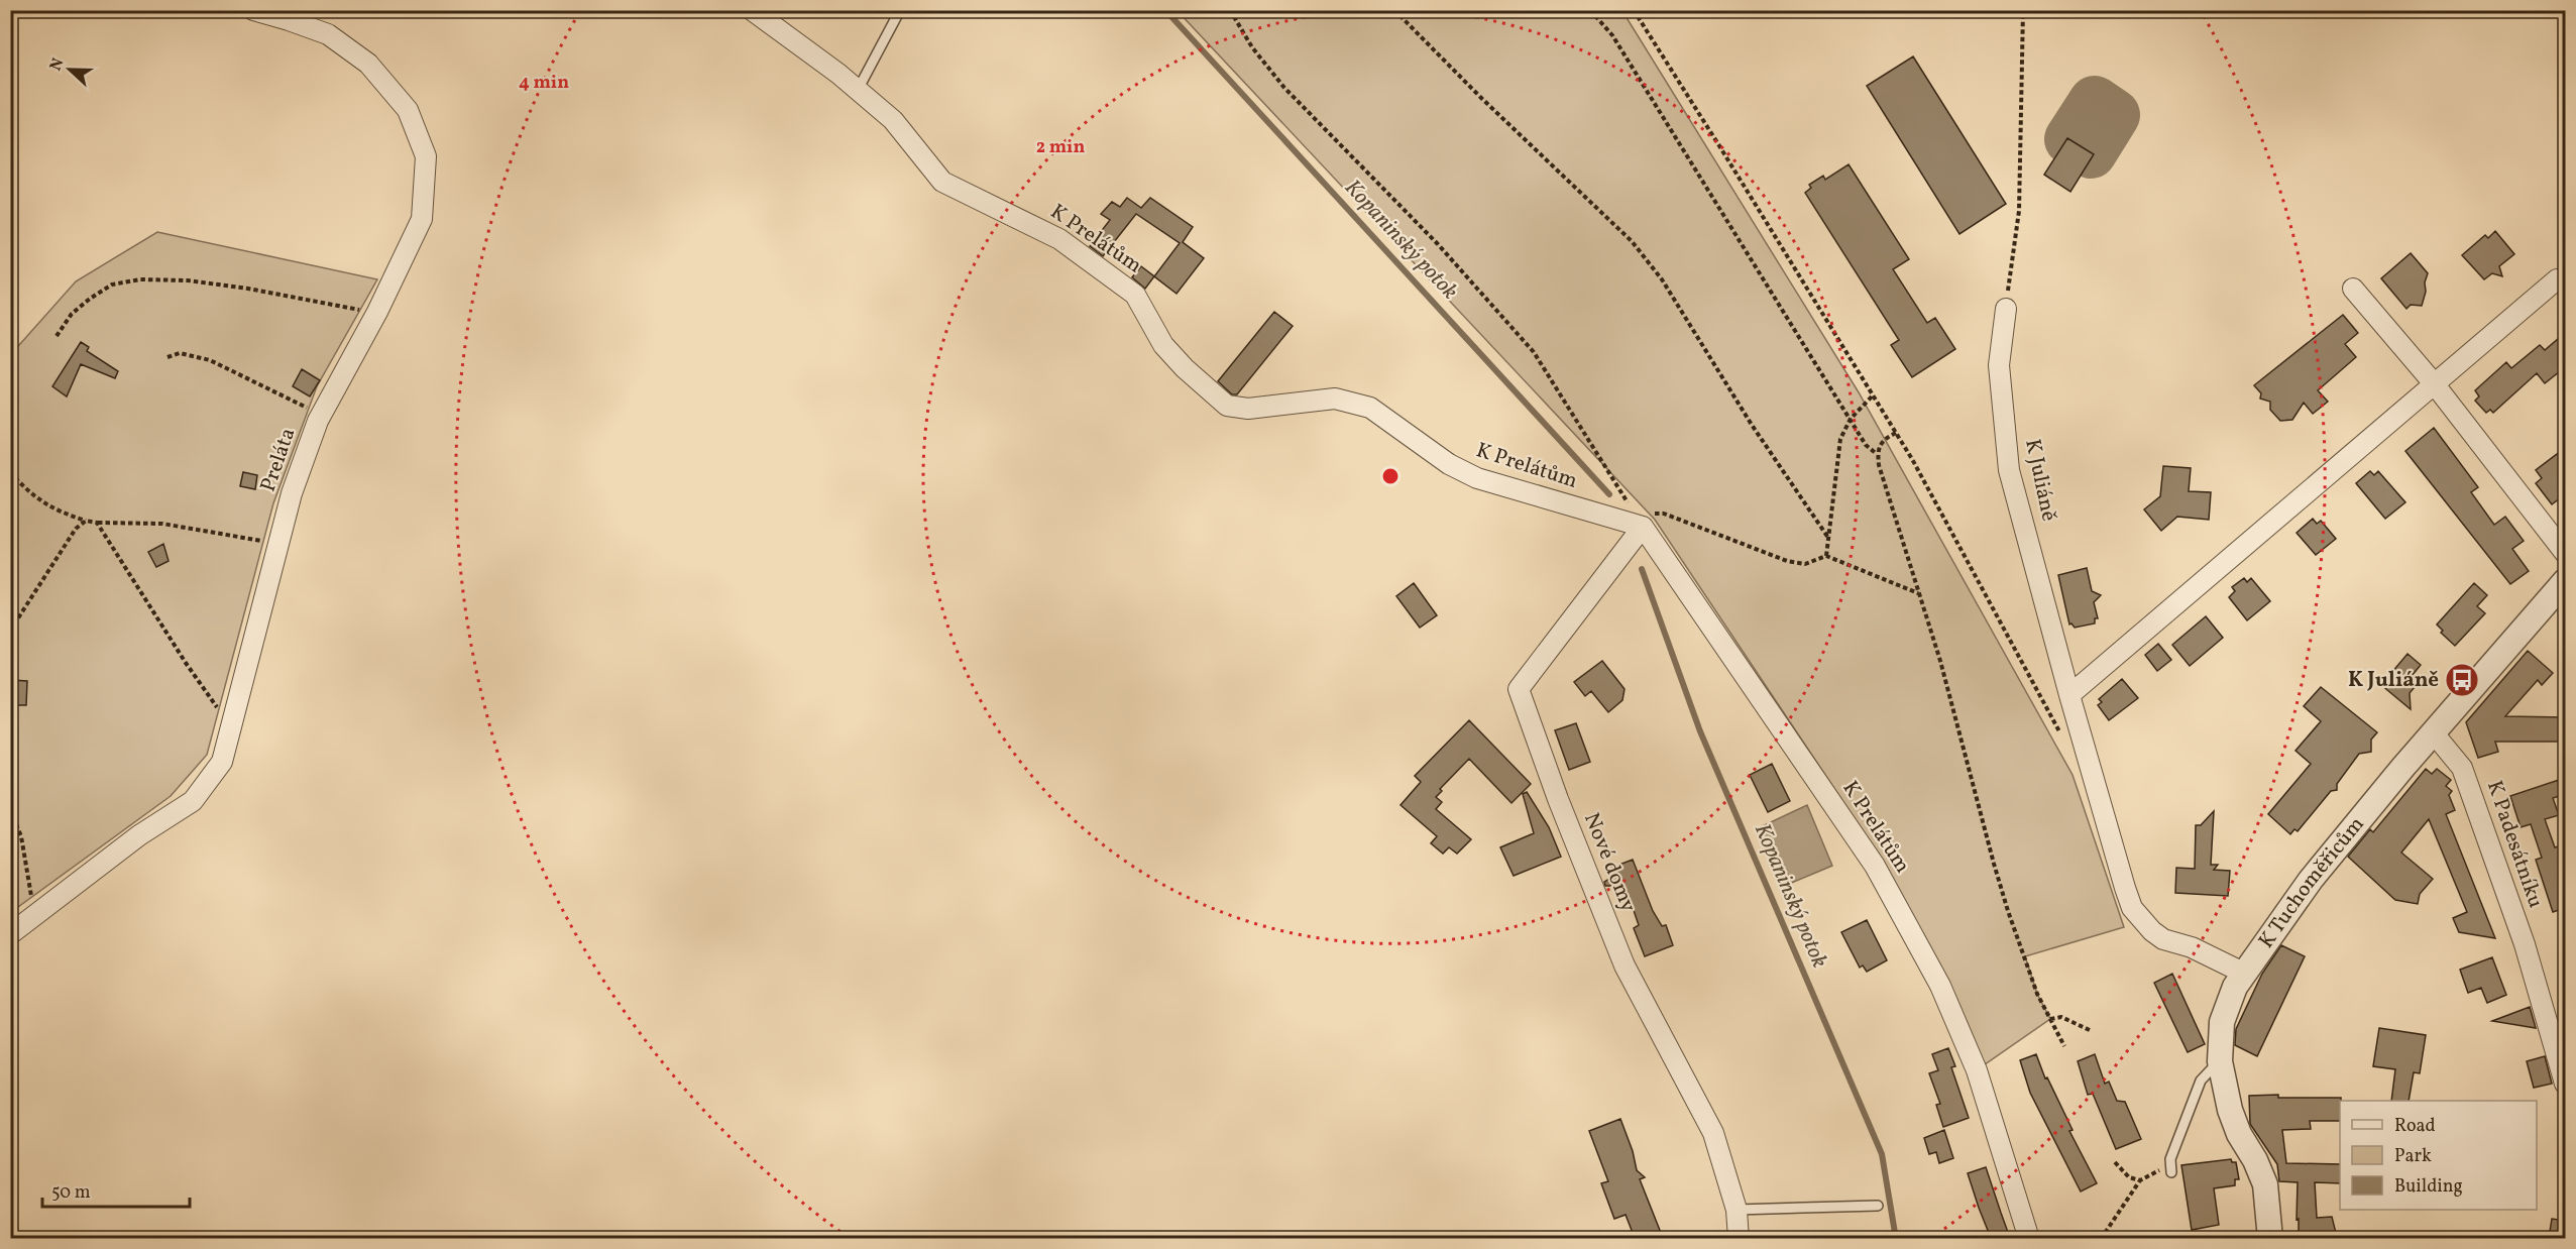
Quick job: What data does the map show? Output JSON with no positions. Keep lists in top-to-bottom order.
{
  "streets": {
    "street": [
      "K Prelátům",
      "Preláta",
      "K Juliáně",
      "K Padesátníku",
      "Nové domy",
      "K Tuchoměřicům"
    ]
  },
  "crossings": [
    ["K Prelátům", "Nové domy"],
    ["K Juliáně", "K Tuchoměřicům"],
    ["K Padesátníku", "K Tuchoměřicům"]
  ],
  "water": ["Kopaninský potok"],
  "places": {
    "bus stop": ["K Juliáně"]
  },
  "legend": ["Road", "Park", "Building"],
  "scale_bar": "50 m",
  "north": "left",
  "rings": ["4 min", "2 min"]
}
